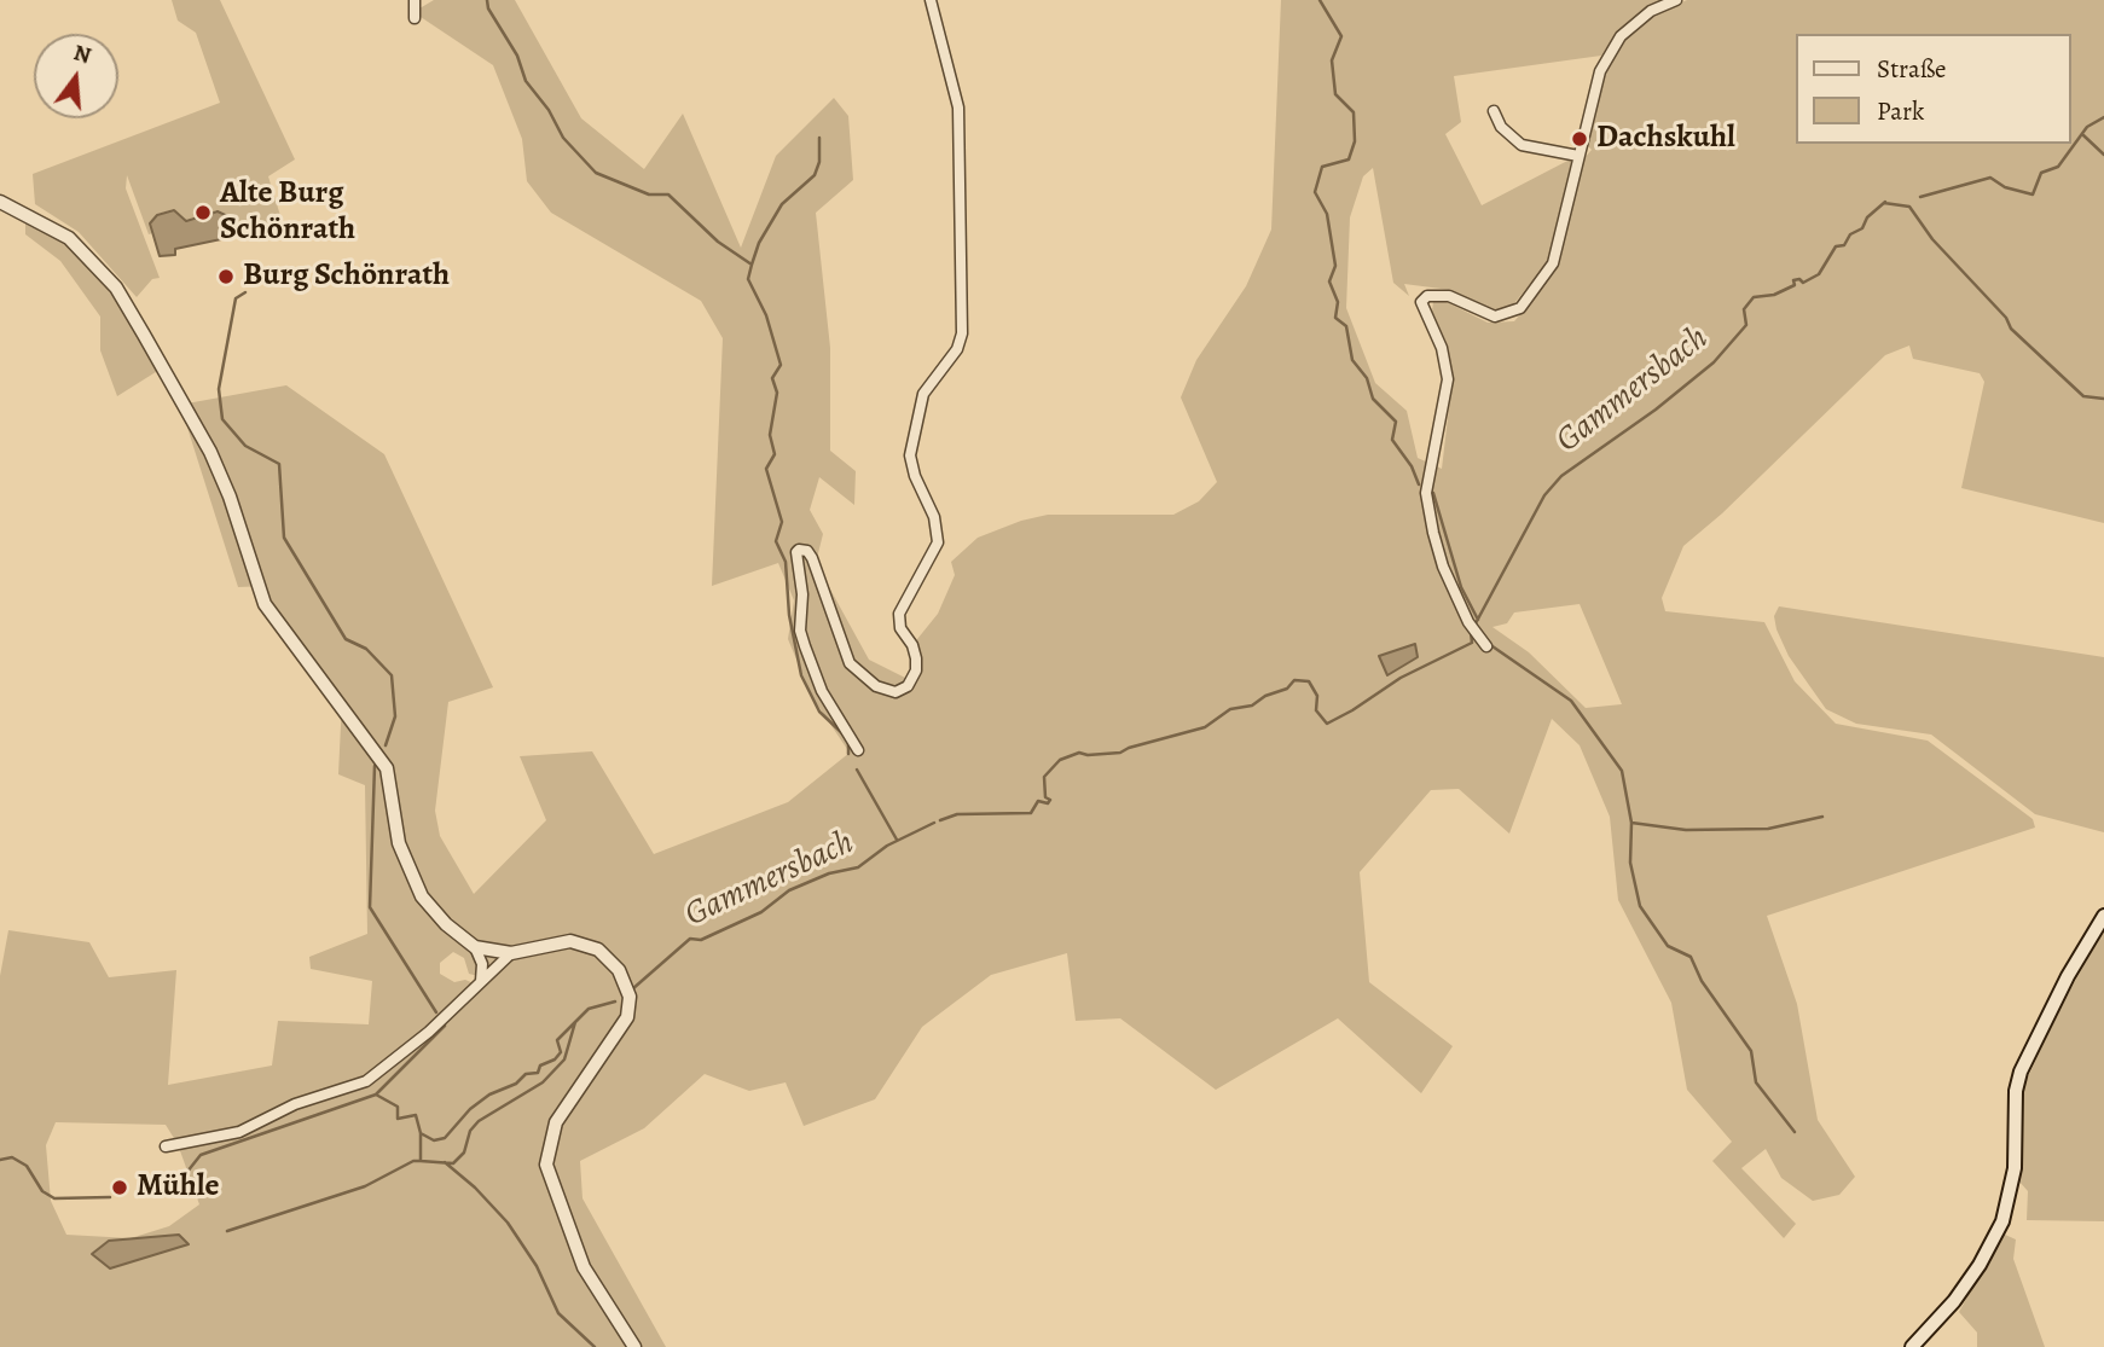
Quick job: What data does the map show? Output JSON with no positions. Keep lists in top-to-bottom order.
{
  "water": ["Gammersbach"],
  "places": [
    "Dachskuhl",
    "Alte Burg Schönrath",
    "Burg Schönrath",
    "Mühle"
  ],
  "legend": ["Straße", "Park"],
  "north": "top"
}
